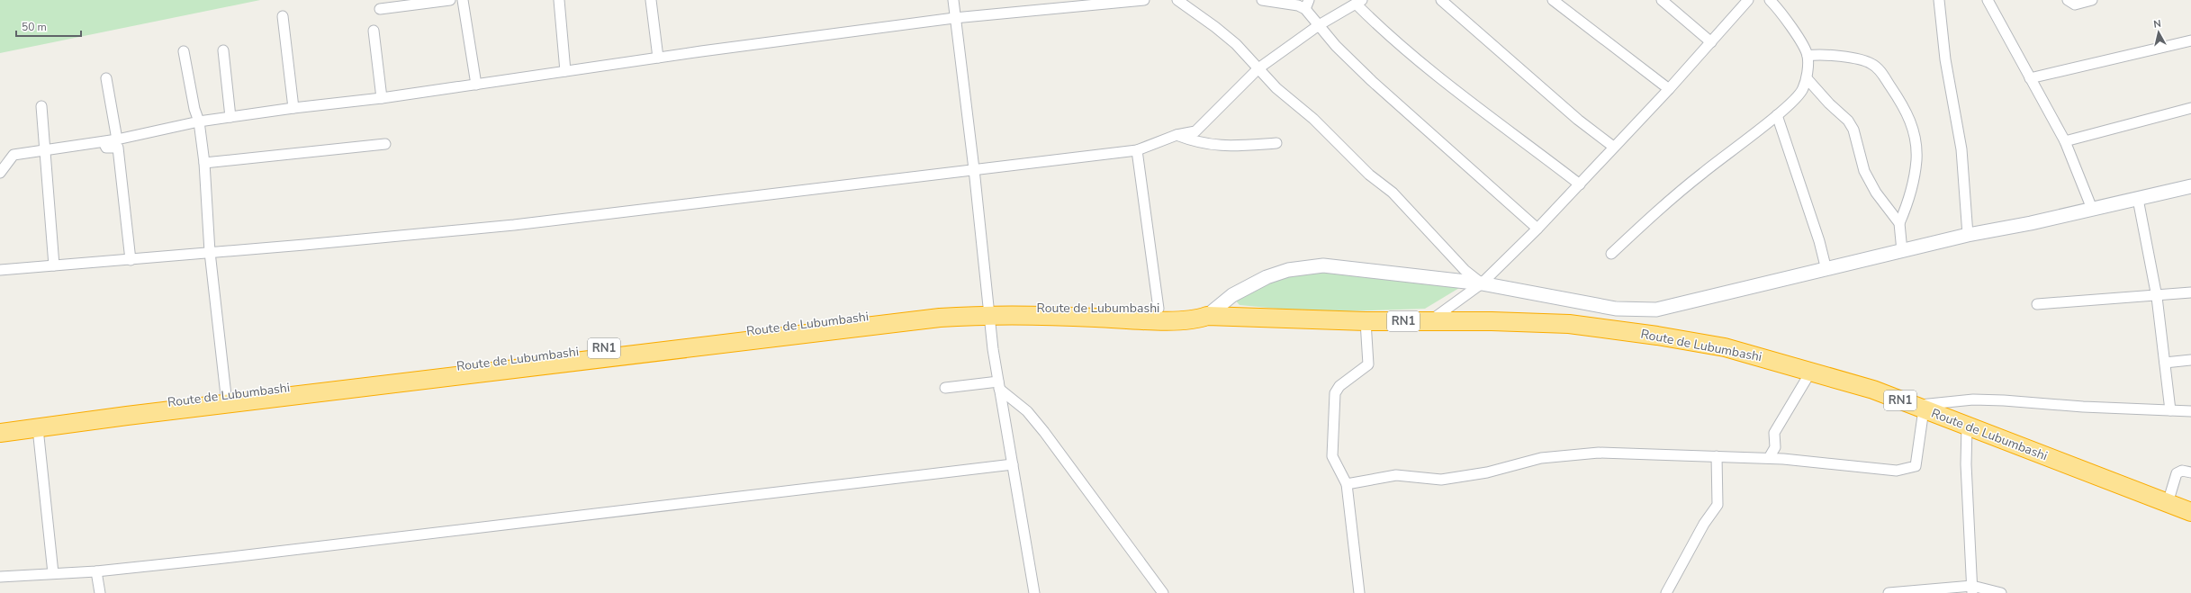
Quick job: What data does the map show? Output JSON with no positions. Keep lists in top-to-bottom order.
{
  "streets": {
    "highway": ["Route de Lubumbashi", "RN1"]
  },
  "scale_bar": "50 m",
  "north": "top"
}
